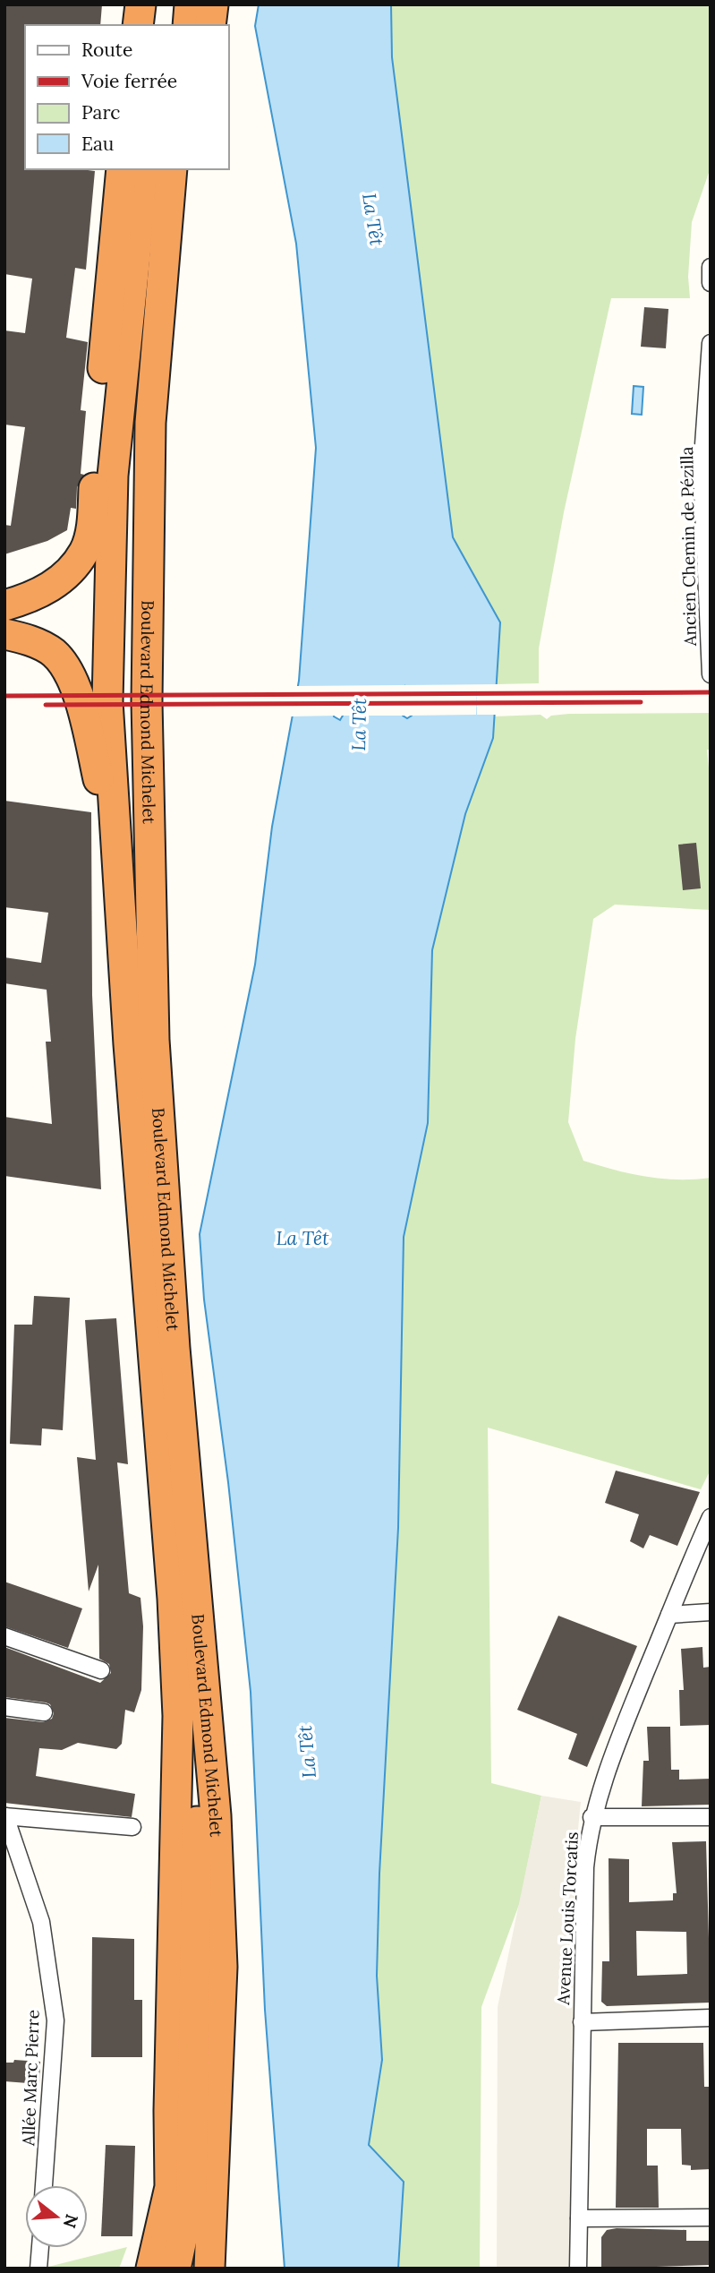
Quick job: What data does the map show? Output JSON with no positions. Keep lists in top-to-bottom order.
{
  "streets": {
    "highway": ["Boulevard Edmond Michelet"],
    "street": ["Ancien Chemin de Pézilla", "Avenue Louis Torcatis", "Allée Marc Pierre"]
  },
  "water": ["La Têt"],
  "legend": [
    "Route",
    "Voie ferrée",
    "Parc",
    "Eau"
  ],
  "north": "right"
}
